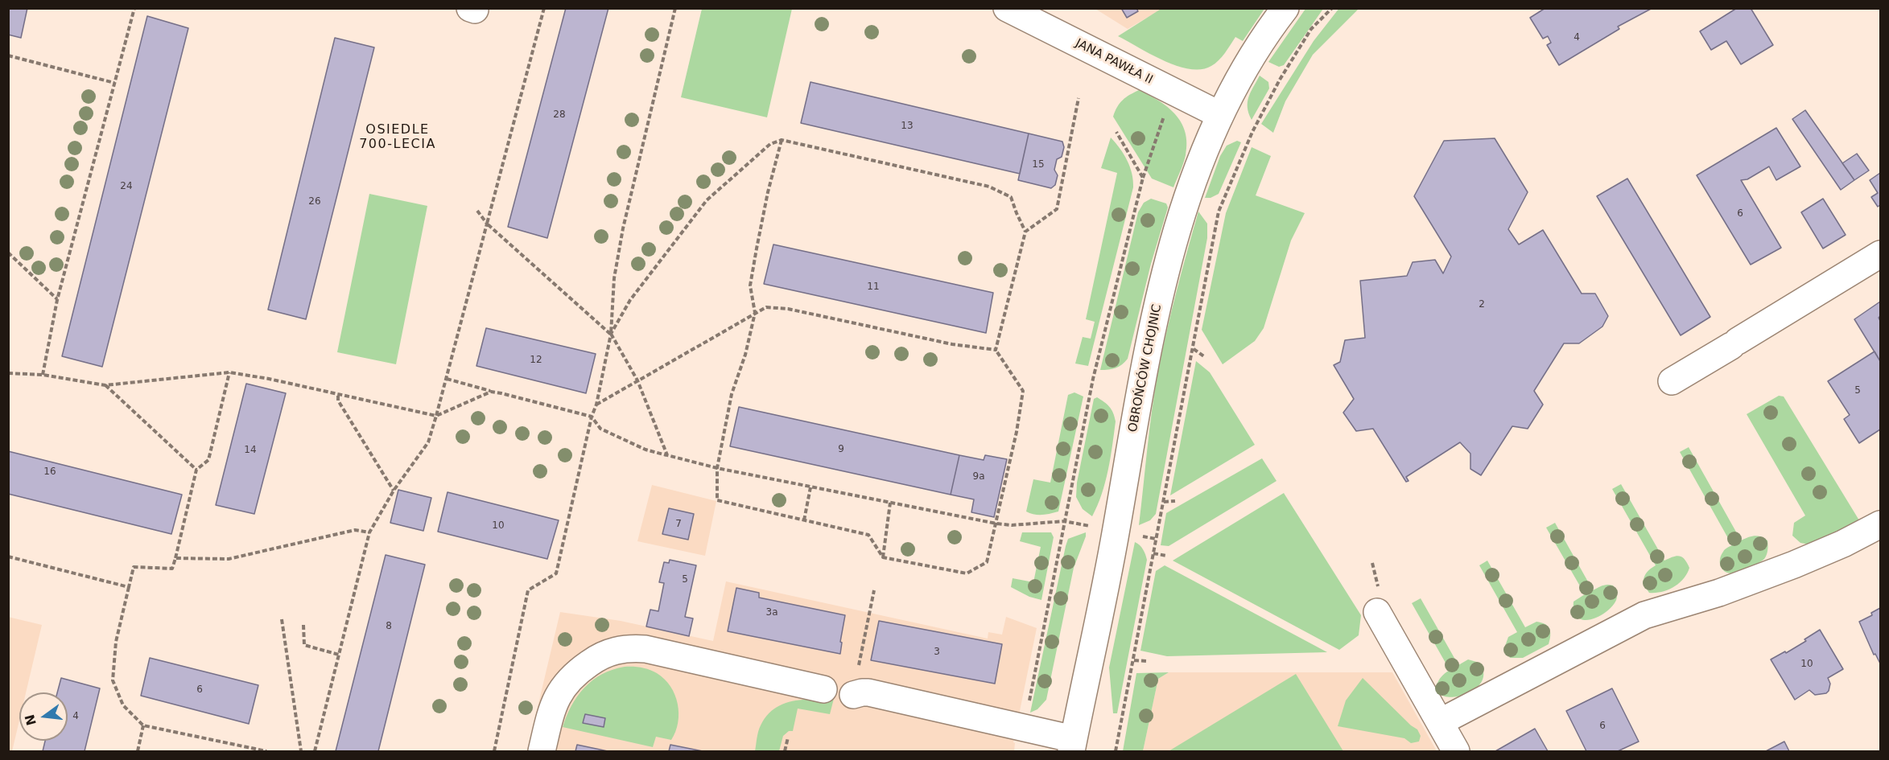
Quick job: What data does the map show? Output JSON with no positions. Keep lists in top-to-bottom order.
{
  "streets": {
    "street": ["JANA PAWŁA II", "OBROŃCÓW CHOJNIC"]
  },
  "crossings": [
    ["JANA PAWŁA II", "OBROŃCÓW CHOJNIC"]
  ],
  "districts": ["OSIEDLE 700-LECIA"],
  "house_numbers": [
    "4",
    "28",
    "13",
    "15",
    "24",
    "26",
    "6",
    "11",
    "2",
    "12",
    "5",
    "9",
    "14",
    "16",
    "9a",
    "7",
    "10",
    "5",
    "3a",
    "8",
    "3",
    "10",
    "6",
    "4",
    "6"
  ],
  "north": "left"
}
